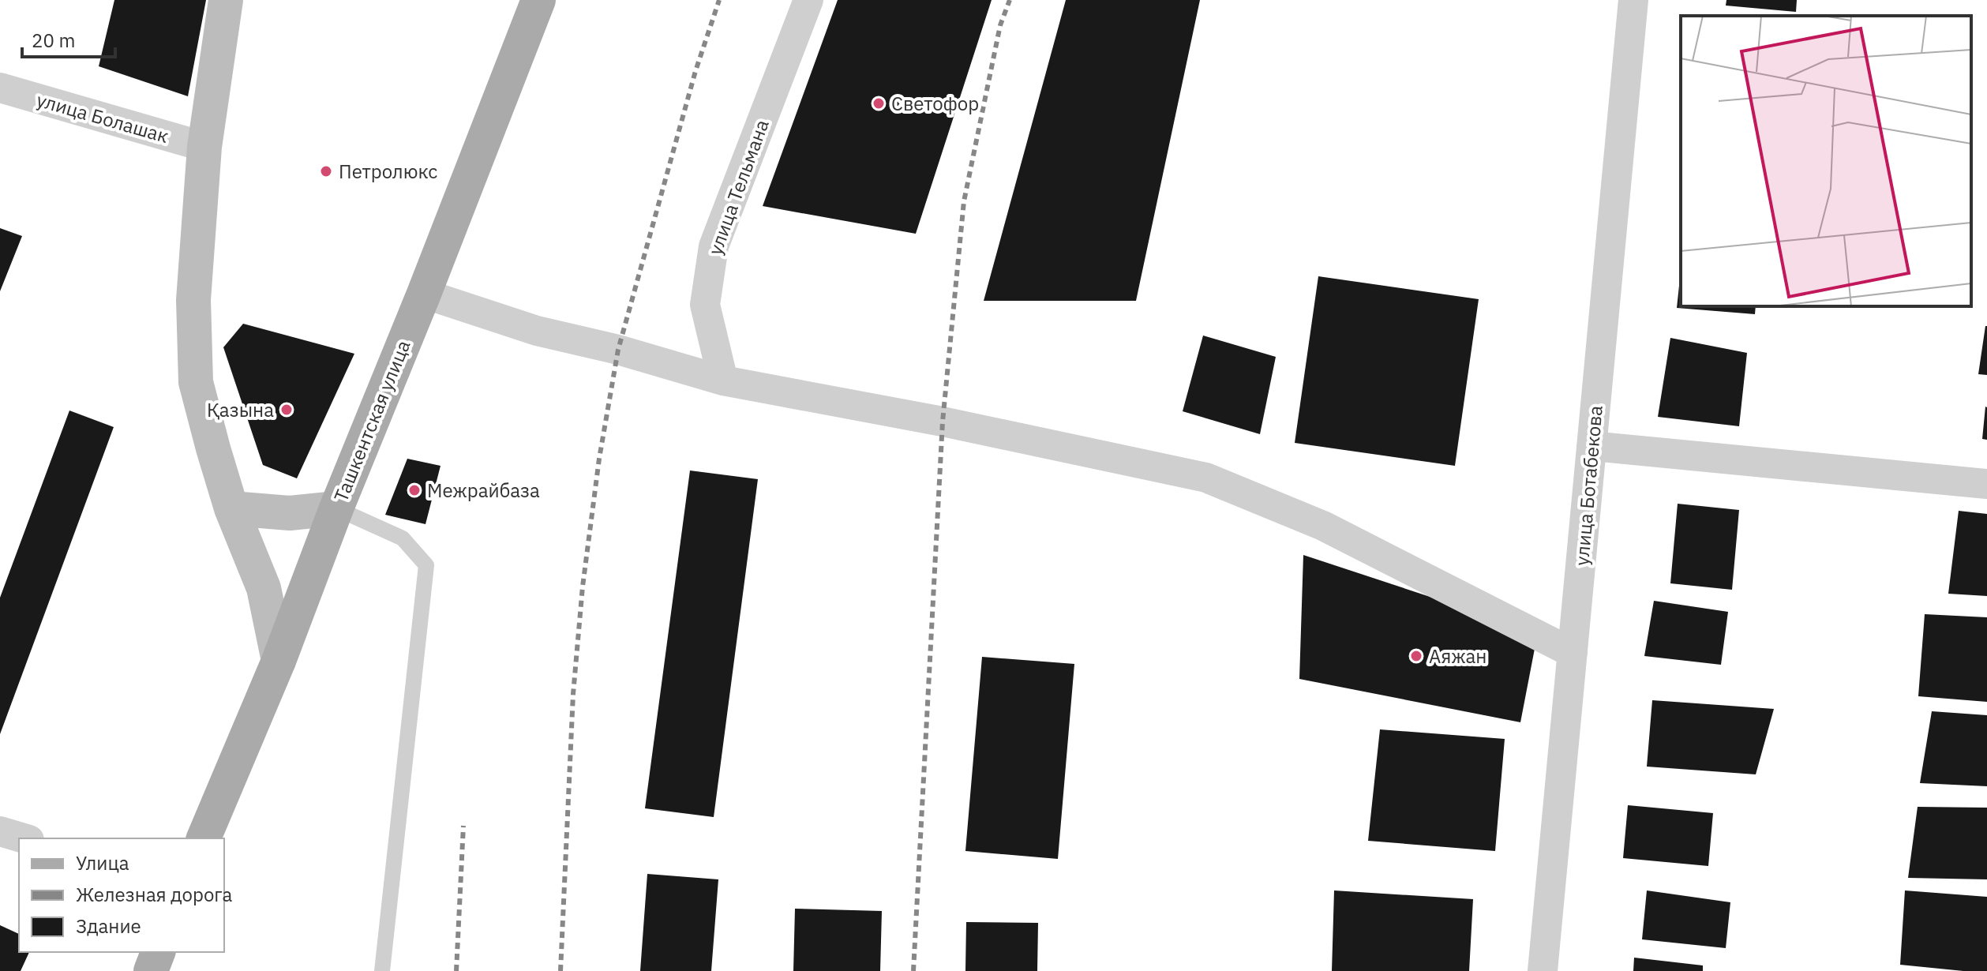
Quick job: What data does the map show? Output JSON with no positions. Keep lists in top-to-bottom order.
{
  "streets": {
    "main road": ["Ташкентская улица"],
    "street": ["улица Болашак", "улица Тельмана", "улица Ботабекова"]
  },
  "places": [
    "Светофор",
    "Петролюкс",
    "Қазына",
    "Межрайбаза",
    "Аяжан"
  ],
  "legend": ["Улица", "Железная дорога", "Здание"],
  "scale_bar": "20 m"
}
